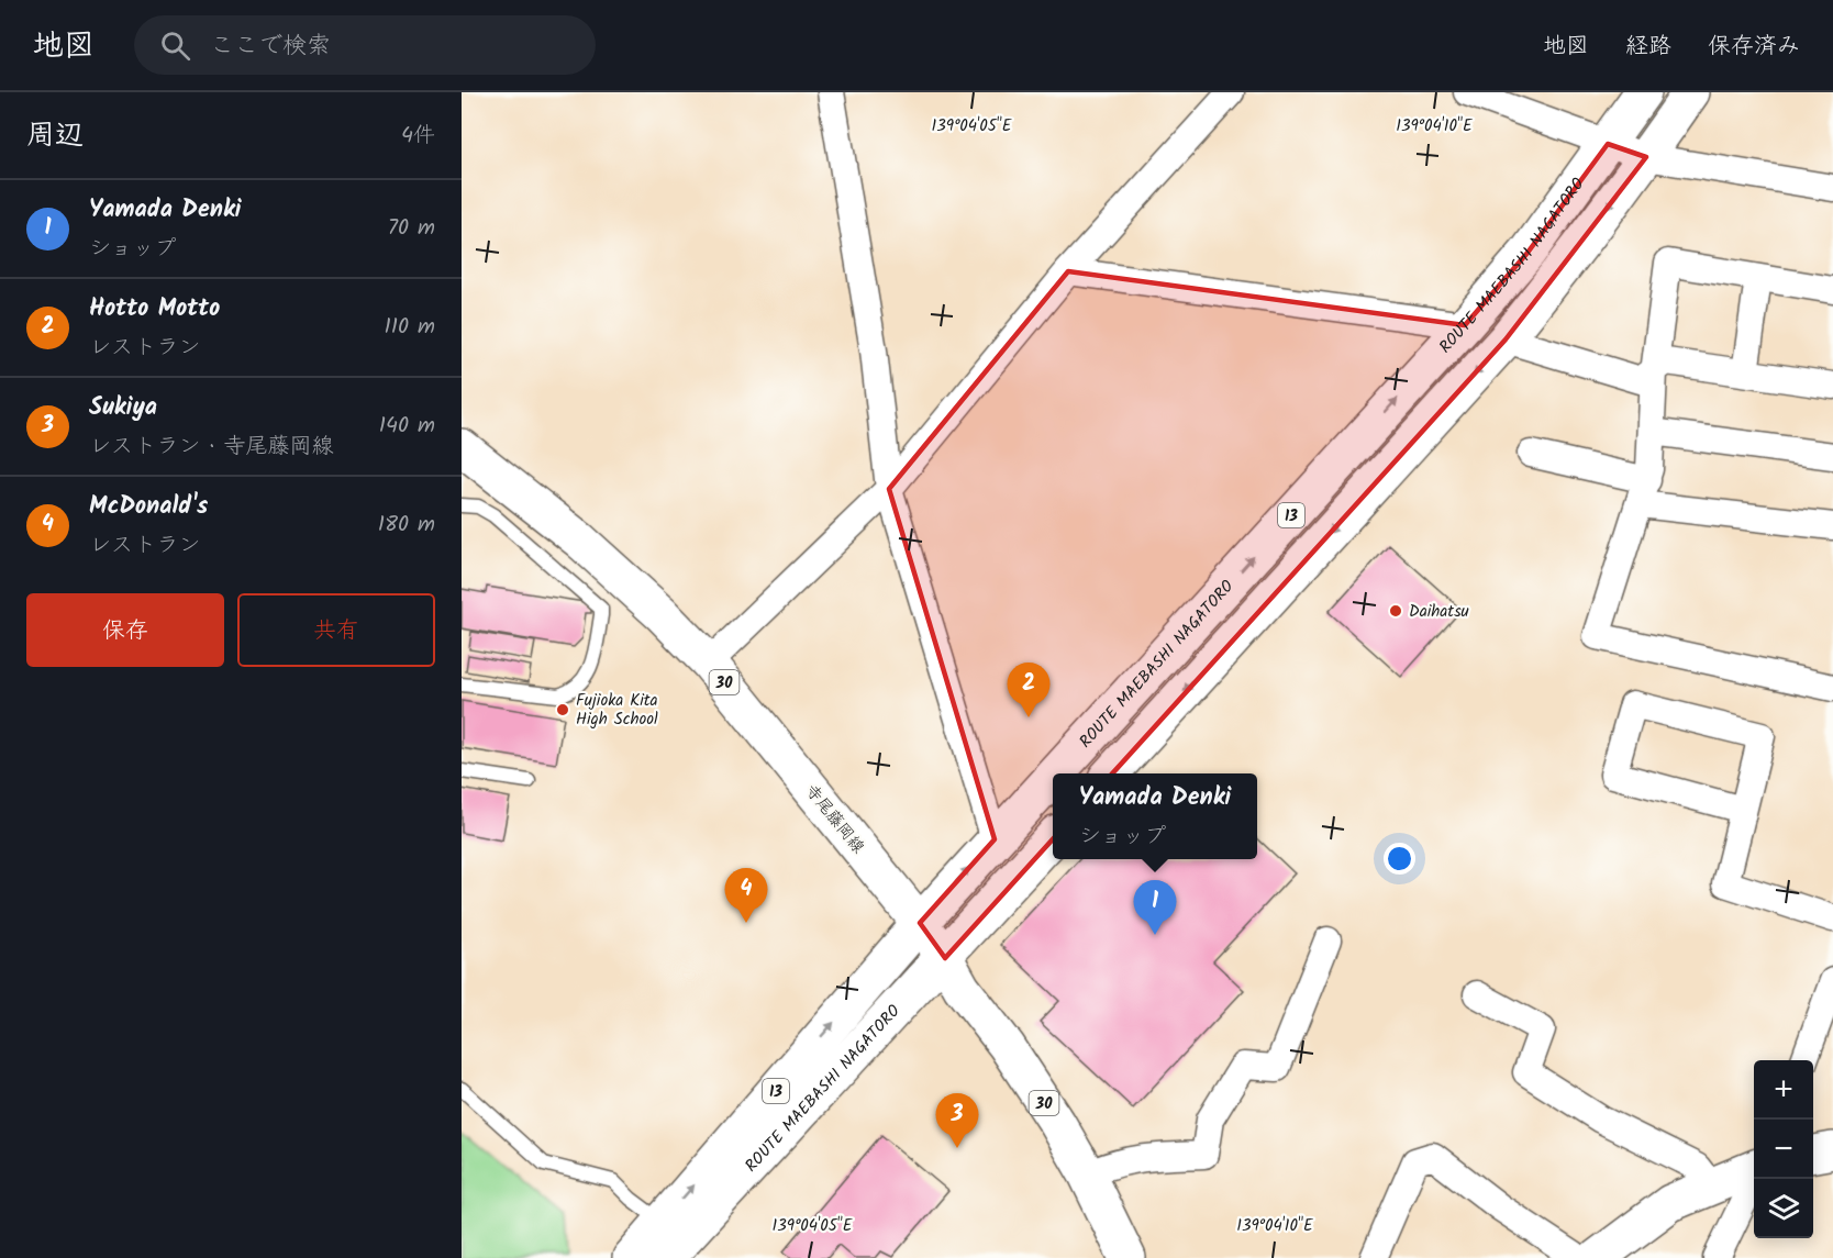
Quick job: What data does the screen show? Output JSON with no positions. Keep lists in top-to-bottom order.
{
  "streets": {
    "main road": [
      "ROUTE MAEBASHI NAGATORO",
      "13",
      "30",
      "寺尾藤岡線"
    ]
  },
  "crossings": [
    ["ROUTE MAEBASHI NAGATORO", "寺尾藤岡線"]
  ],
  "places": ["Daihatsu", "Fujioka Kita High School"],
  "page": {
    "header": "地図",
    "search": "ここで検索",
    "nav": ["地図", "経路", "保存済み"],
    "heading": ["周辺", "4件"],
    "list": [
      {
        "mark": "1",
        "name": "Yamada Denki",
        "note": "ショップ",
        "value": "70 m"
      },
      {
        "mark": "2",
        "name": "Hotto Motto",
        "note": "レストラン",
        "value": "110 m"
      },
      {
        "mark": "3",
        "name": "Sukiya",
        "note": "レストラン · 寺尾藤岡線",
        "value": "140 m"
      },
      {
        "mark": "4",
        "name": "McDonald's",
        "note": "レストラン",
        "value": "180 m"
      }
    ],
    "buttons": ["保存", "共有"],
    "pins": [
      "2",
      "4",
      "1",
      "3"
    ],
    "popup": ["Yamada Denki", "ショップ"],
    "map_buttons": ["+", "−"]
  },
  "coordinates": ["139°04'05\"E", "139°04'10\"E"]
}
